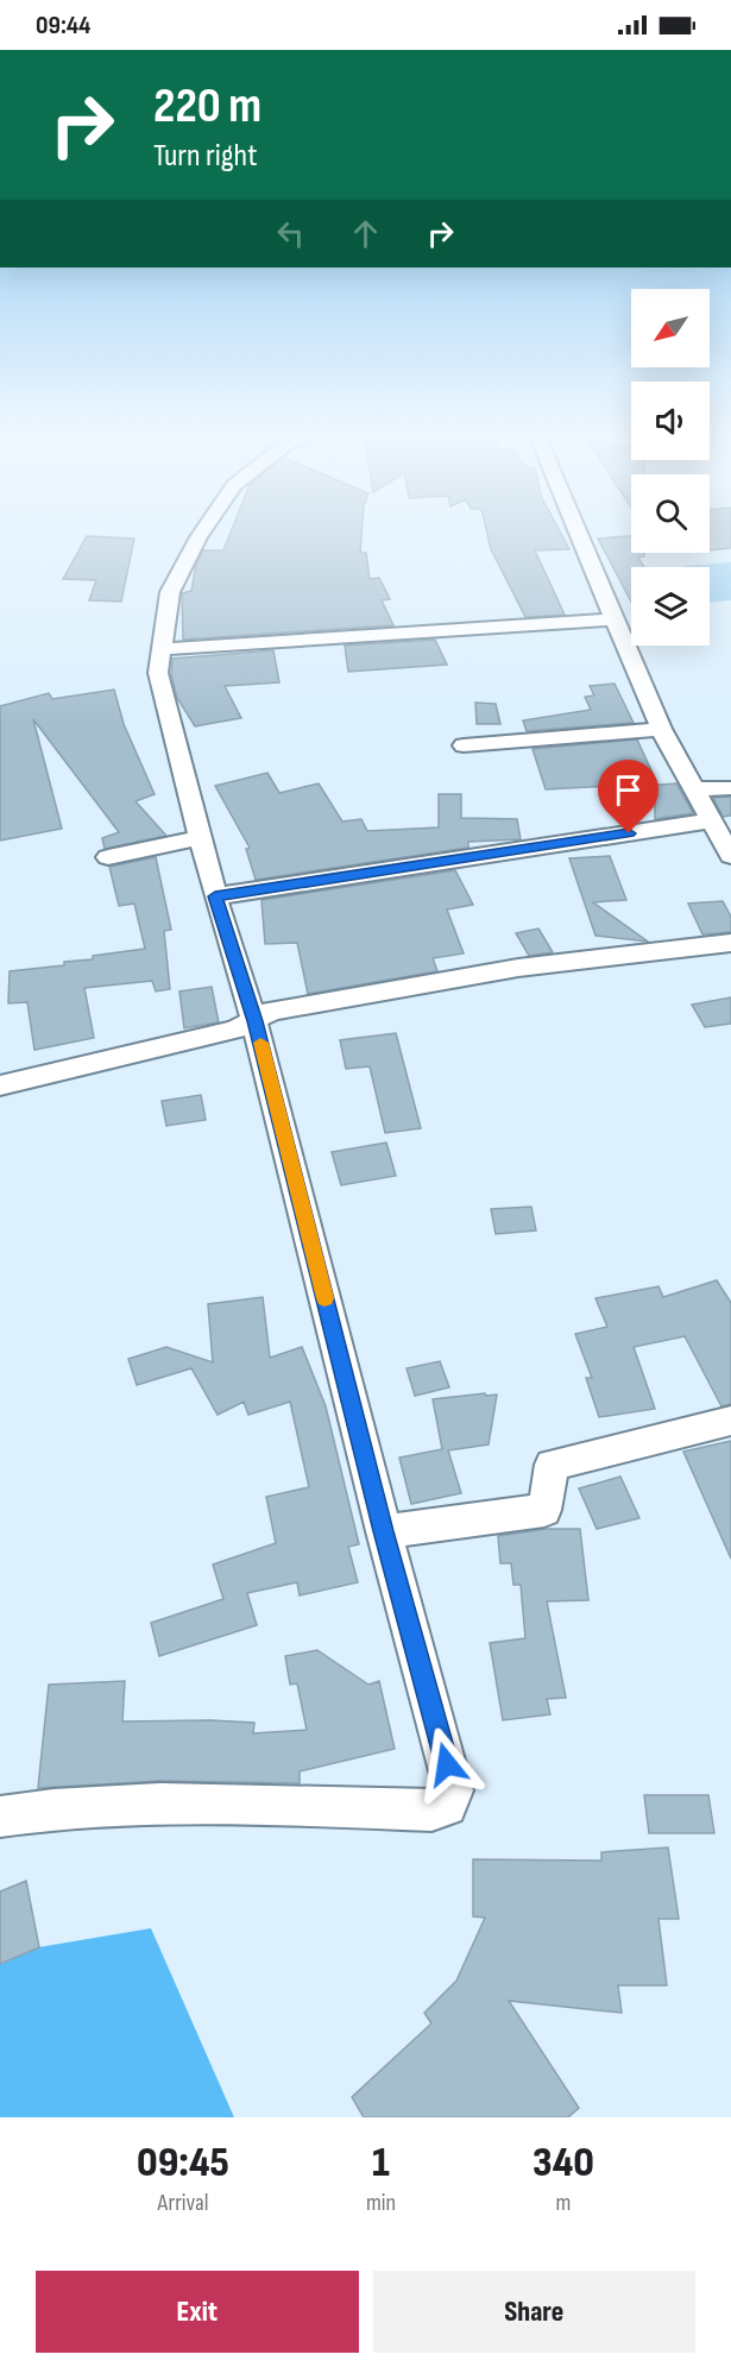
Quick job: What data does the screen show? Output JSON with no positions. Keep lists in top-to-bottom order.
{
  "north": "bottom left",
  "page": {
    "status": "09:44",
    "turn": ["220 m", "Turn right"],
    "eta": [
      "09:45",
      "Arrival",
      "1",
      "min",
      "340",
      "m"
    ],
    "buttons": ["Exit", "Share"]
  }
}
